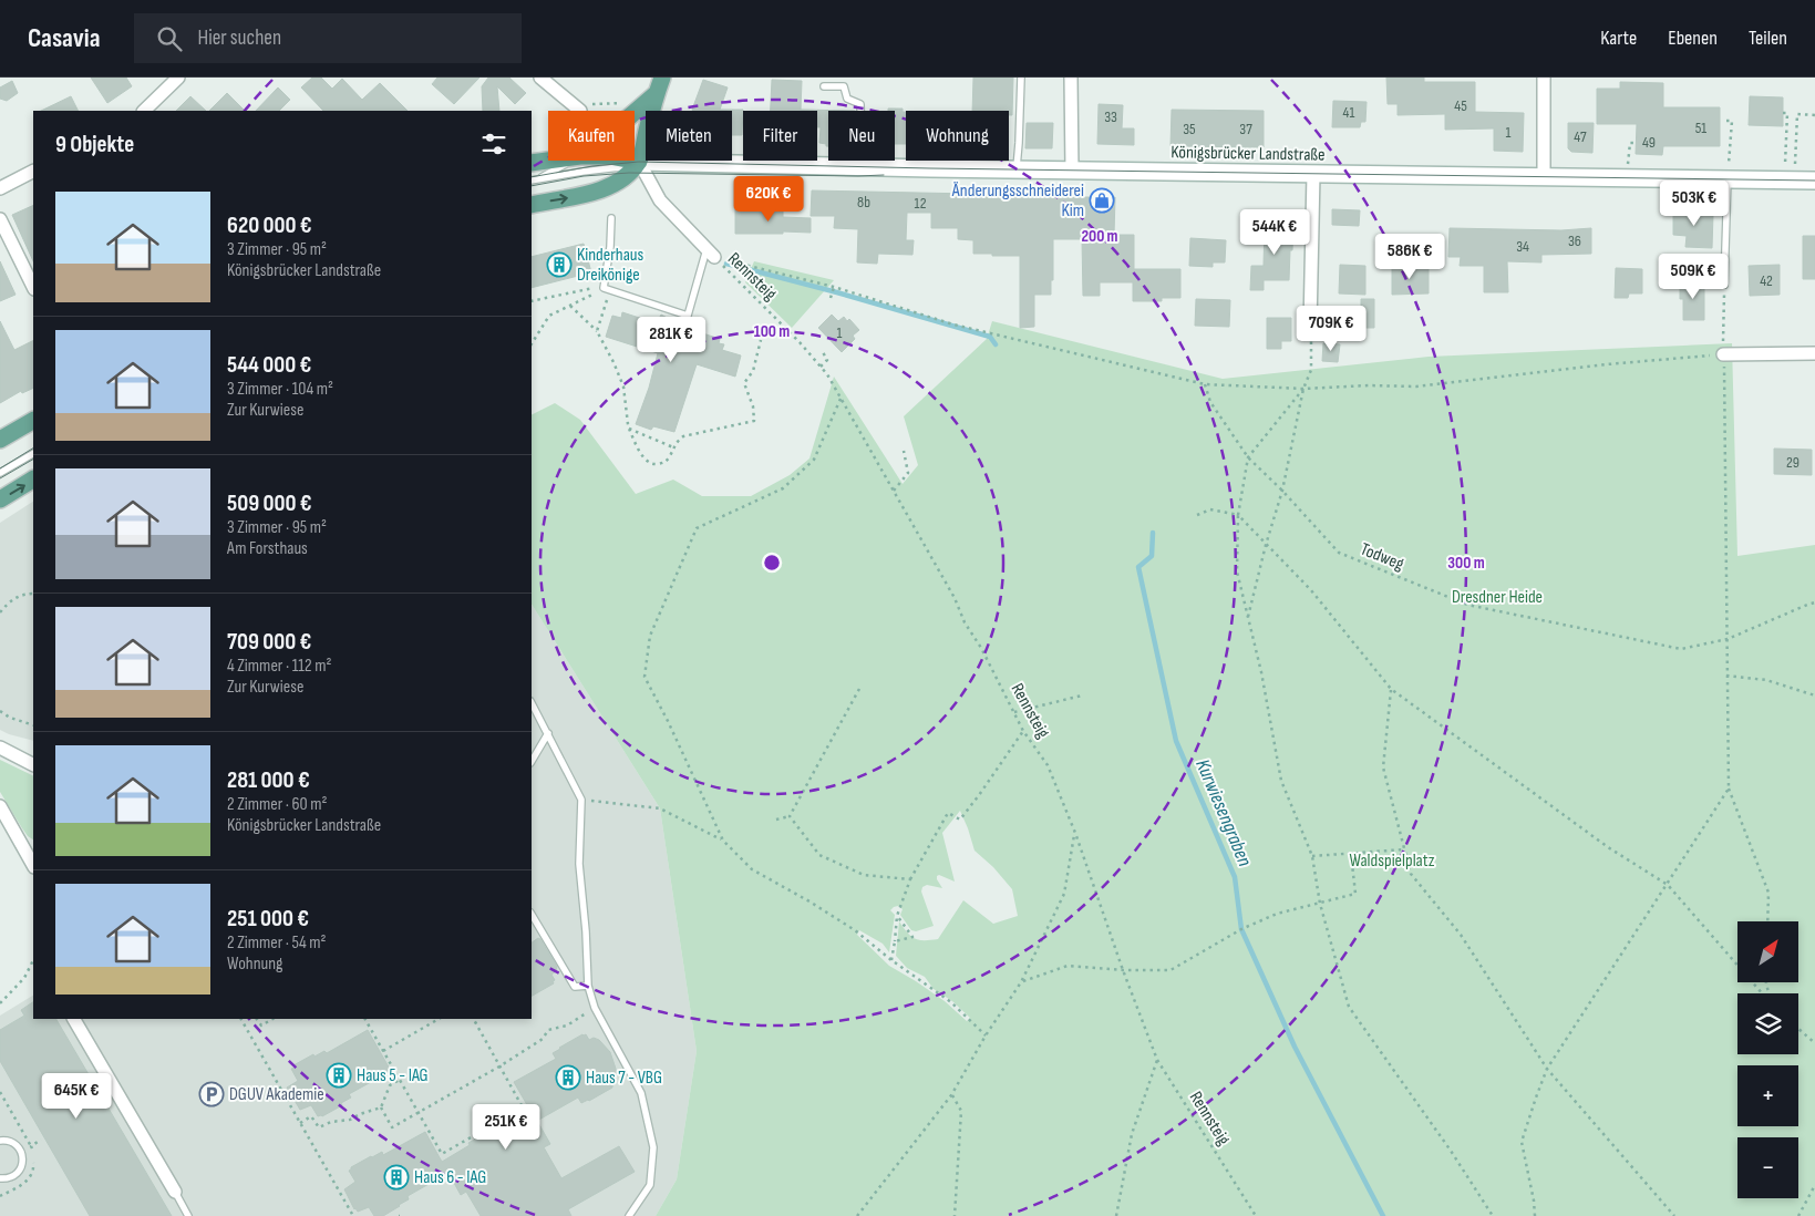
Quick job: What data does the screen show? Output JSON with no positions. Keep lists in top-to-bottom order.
{
  "streets": {
    "main road": ["Königsbrücker Landstraße"],
    "path": ["Rennsteig", "Todweg"]
  },
  "water": ["Kurwiesengraben"],
  "parks": ["Dresdner Heide", "Waldspielplatz"],
  "places": {
    "shop": ["Änderungsschneiderei Kim"],
    "building": [
      "Kinderhaus Dreikönige",
      "Haus 5 - IAG",
      "Haus 7 - VBG",
      "Haus 6 - IAG"
    ],
    "parking": ["DGUV Akademie"]
  },
  "house_numbers": [
    "45",
    "41",
    "33",
    "51",
    "35",
    "37",
    "1",
    "47",
    "49",
    "8b",
    "12",
    "36",
    "34",
    "42",
    "1",
    "29"
  ],
  "north": "top right",
  "page": {
    "header": "Casavia",
    "search": "Hier suchen",
    "nav": ["Karte", "Ebenen", "Teilen"],
    "chip": [
      "Kaufen",
      "Mieten",
      "Filter",
      "Neu",
      "Wohnung"
    ],
    "heading": "9 Objekte",
    "price": [
      "620K €",
      "503K €",
      "544K €",
      "586K €",
      "509K €",
      "709K €",
      "281K €",
      "645K €",
      "251K €"
    ],
    "list": [
      {
        "name": "620 000 €",
        "note": "3 Zimmer · 95 m² · Königsbrücker Landstraße"
      },
      {
        "name": "544 000 €",
        "note": "3 Zimmer · 104 m² · Zur Kurwiese"
      },
      {
        "name": "509 000 €",
        "note": "3 Zimmer · 95 m² · Am Forsthaus"
      },
      {
        "name": "709 000 €",
        "note": "4 Zimmer · 112 m² · Zur Kurwiese"
      },
      {
        "name": "281 000 €",
        "note": "2 Zimmer · 60 m² · Königsbrücker Landstraße"
      },
      {
        "name": "251 000 €",
        "note": "2 Zimmer · 54 m² · Wohnung"
      }
    ],
    "map_buttons": ["+", "−"]
  },
  "rings": ["200 m", "100 m", "300 m"]
}
